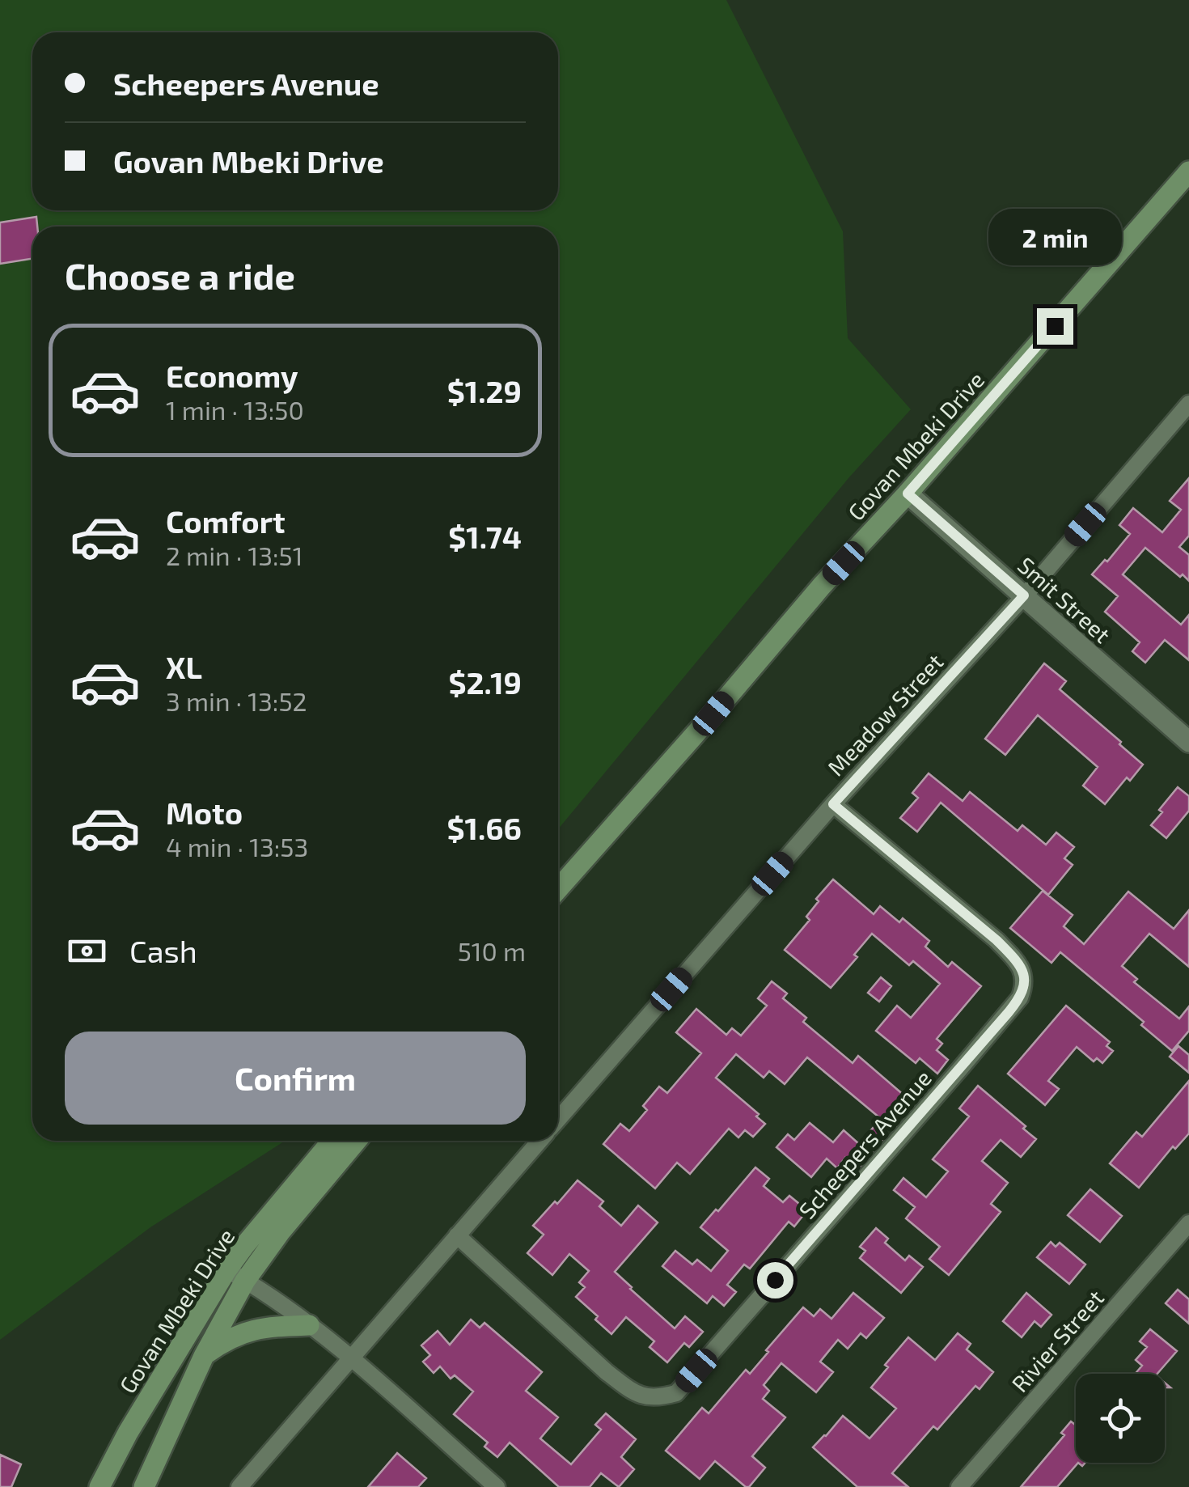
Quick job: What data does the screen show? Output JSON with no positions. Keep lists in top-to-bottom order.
{
  "streets": {
    "main road": ["Govan Mbeki Drive"],
    "street": [
      "Smit Street",
      "Meadow Street",
      "Scheepers Avenue",
      "Rivier Street"
    ]
  },
  "crossings": [
    ["Govan Mbeki Drive", "Smit Street"],
    ["Smit Street", "Meadow Street"],
    ["Meadow Street", "Scheepers Avenue"]
  ],
  "page": {
    "banner": ["Scheepers Avenue", "Govan Mbeki Drive"],
    "bubble": "2 min",
    "heading": "Choose a ride",
    "list": [
      {
        "name": "Economy",
        "note": "1 min · 13:50",
        "value": "$1.29"
      },
      {
        "name": "Comfort",
        "note": "2 min · 13:51",
        "value": "$1.74"
      },
      {
        "name": "XL",
        "note": "3 min · 13:52",
        "value": "$2.19"
      },
      {
        "name": "Moto",
        "note": "4 min · 13:53",
        "value": "$1.66"
      }
    ],
    "pay": ["Cash", "510 m"],
    "buttons": "Confirm"
  }
}
